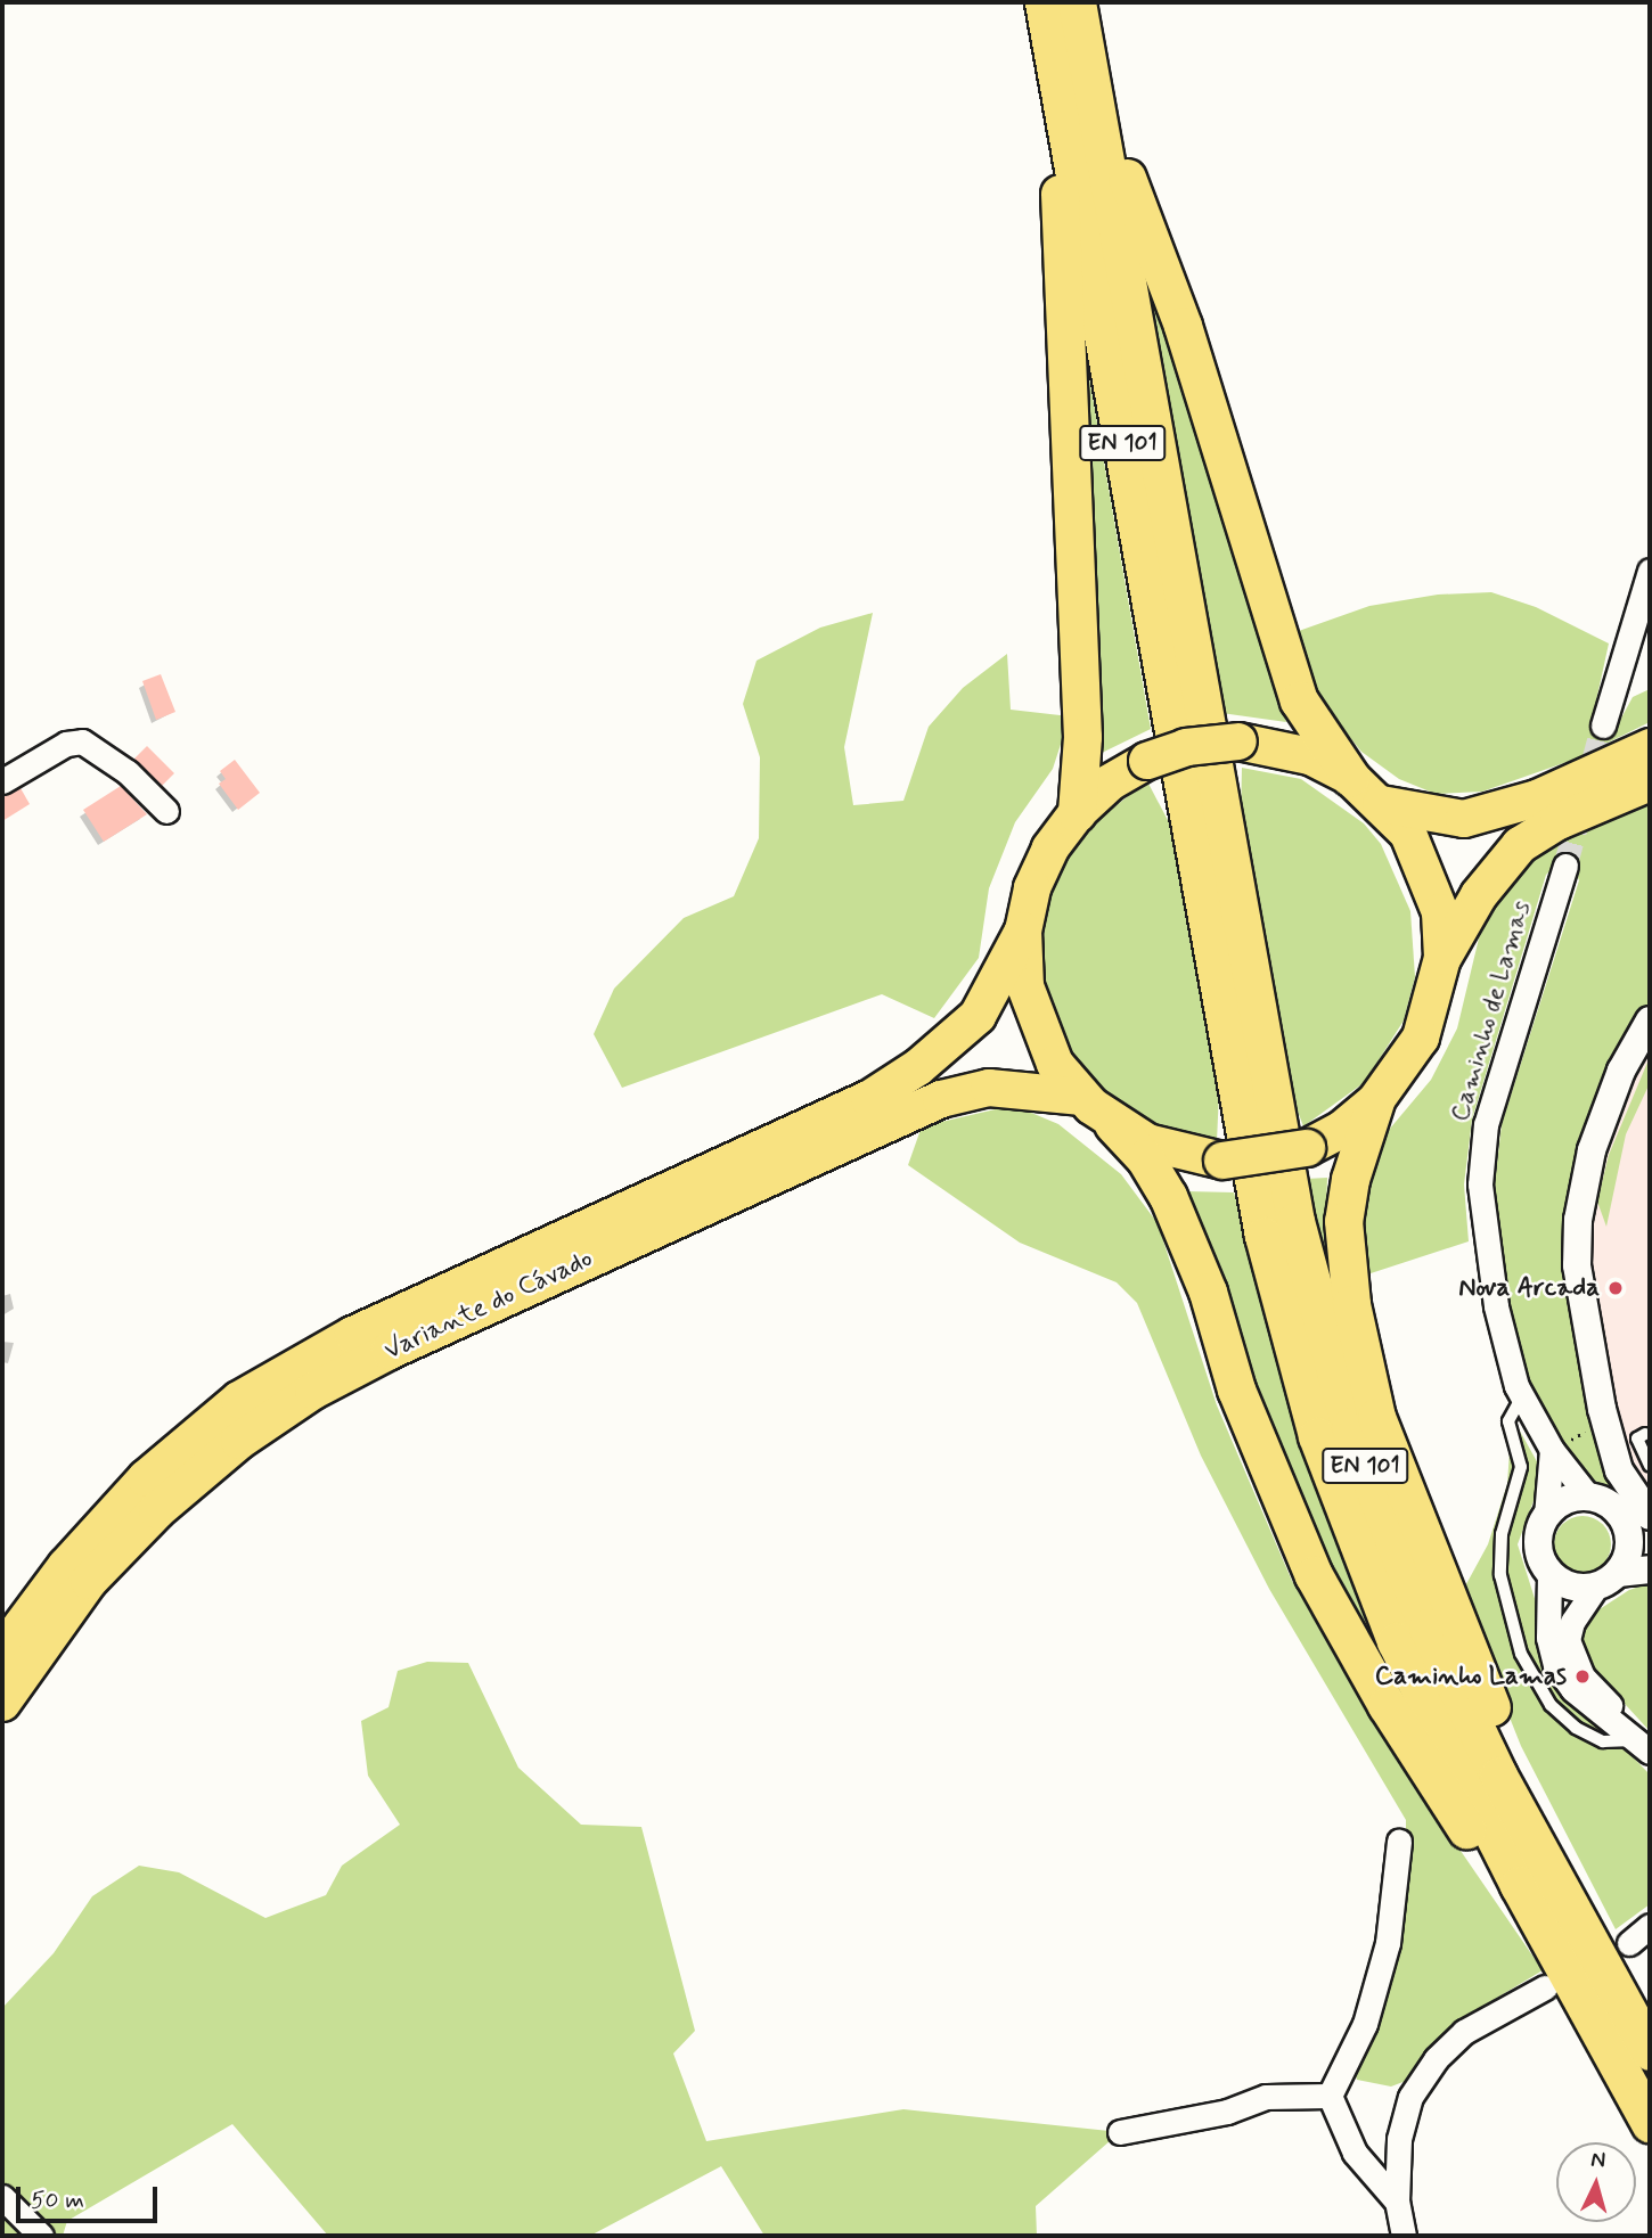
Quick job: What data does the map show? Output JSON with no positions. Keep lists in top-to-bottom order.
{
  "streets": {
    "highway": ["EN 101"],
    "main road": ["Variante do Cávado"],
    "street": ["Caminho de Lamas"]
  },
  "places": ["Nova Arcada", "Caminho Lamas"],
  "scale_bar": "50 m",
  "north": "top"
}
